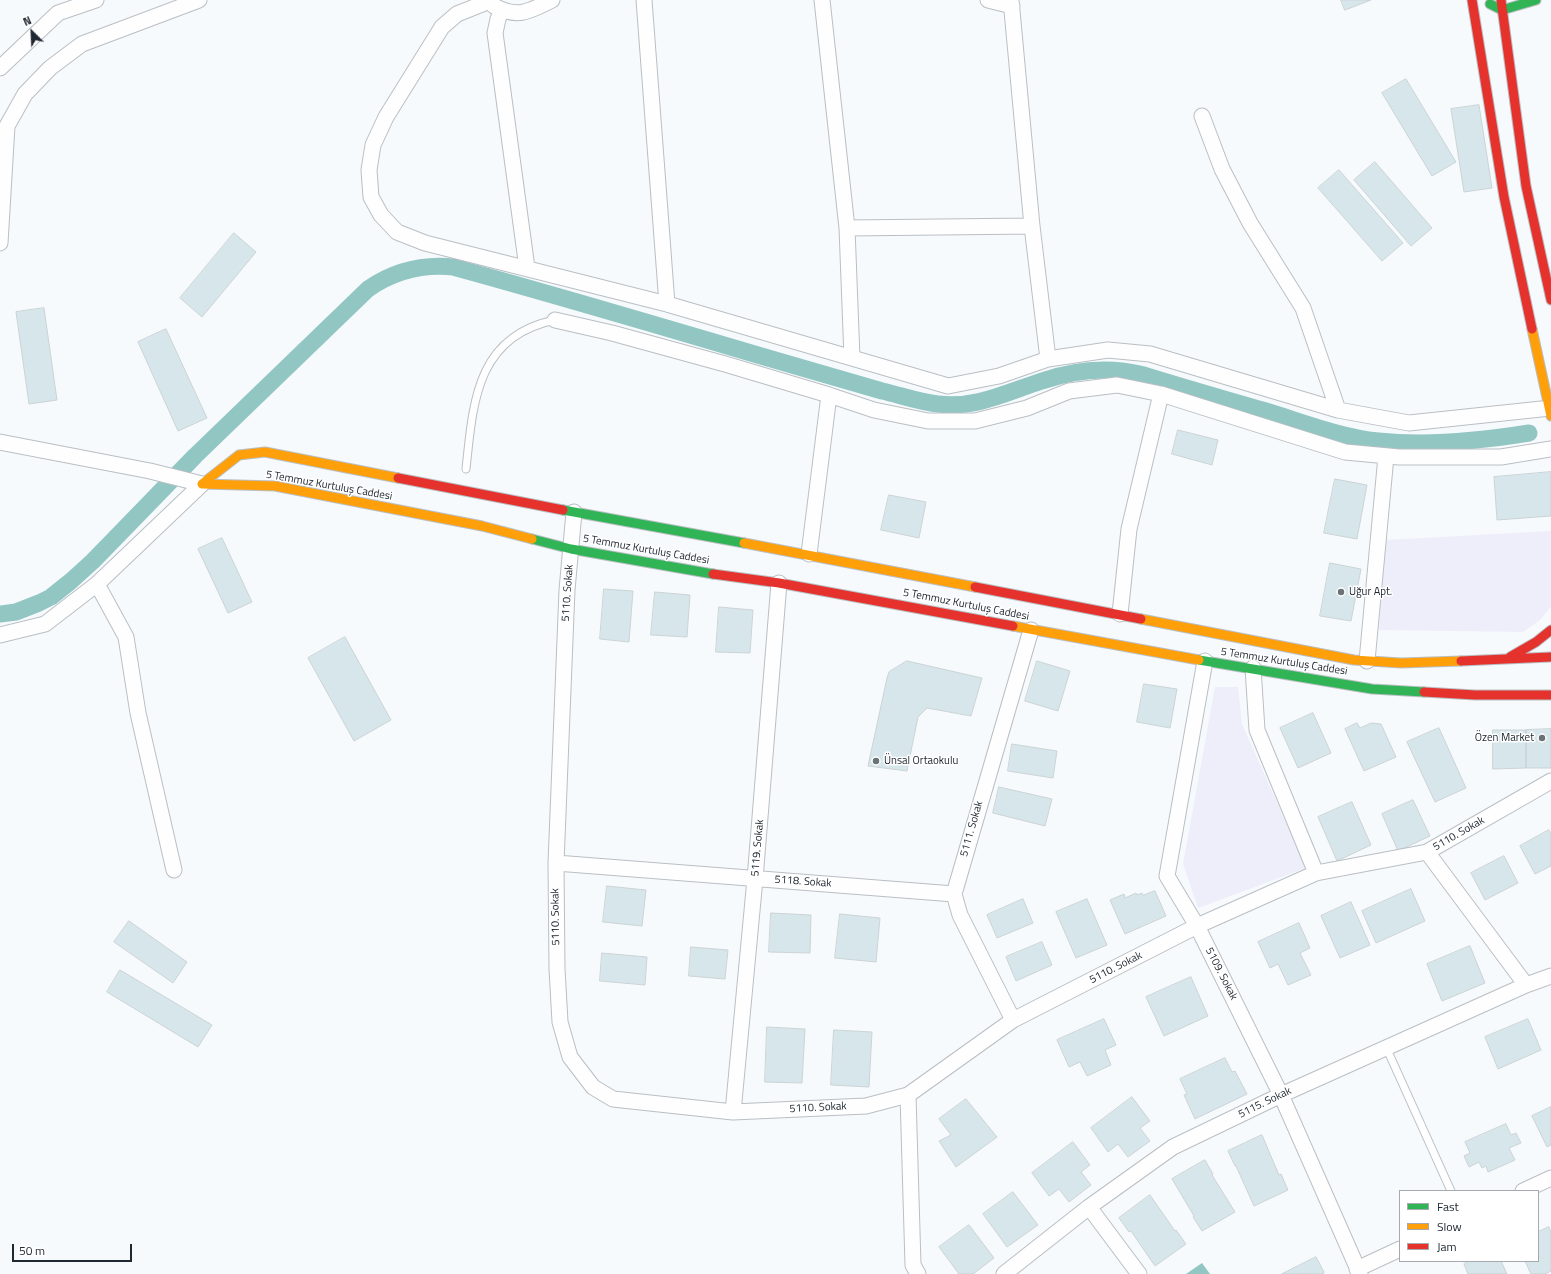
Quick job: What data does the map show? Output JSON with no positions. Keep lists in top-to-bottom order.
{
  "streets": {
    "main road": ["5 Temmuz Kurtuluş Caddesi"],
    "street": [
      "5110. Sokak",
      "5111. Sokak",
      "5119. Sokak",
      "5118. Sokak",
      "5109. Sokak",
      "5115. Sokak"
    ]
  },
  "crossings": [
    ["5 Temmuz Kurtuluş Caddesi", "5110. Sokak"],
    ["5 Temmuz Kurtuluş Caddesi", "5111. Sokak"],
    ["5 Temmuz Kurtuluş Caddesi", "5119. Sokak"],
    ["5 Temmuz Kurtuluş Caddesi", "5109. Sokak"],
    ["5110. Sokak", "5119. Sokak"],
    ["5110. Sokak", "5118. Sokak"],
    ["5110. Sokak", "5109. Sokak"],
    ["5111. Sokak", "5118. Sokak"],
    ["5119. Sokak", "5118. Sokak"],
    ["5109. Sokak", "5115. Sokak"]
  ],
  "places": ["Uğur Apt.", "Özen Market", "Ünsal Ortaokulu"],
  "legend": ["Fast", "Slow", "Jam"],
  "scale_bar": "50 m",
  "north": "top left"
}
